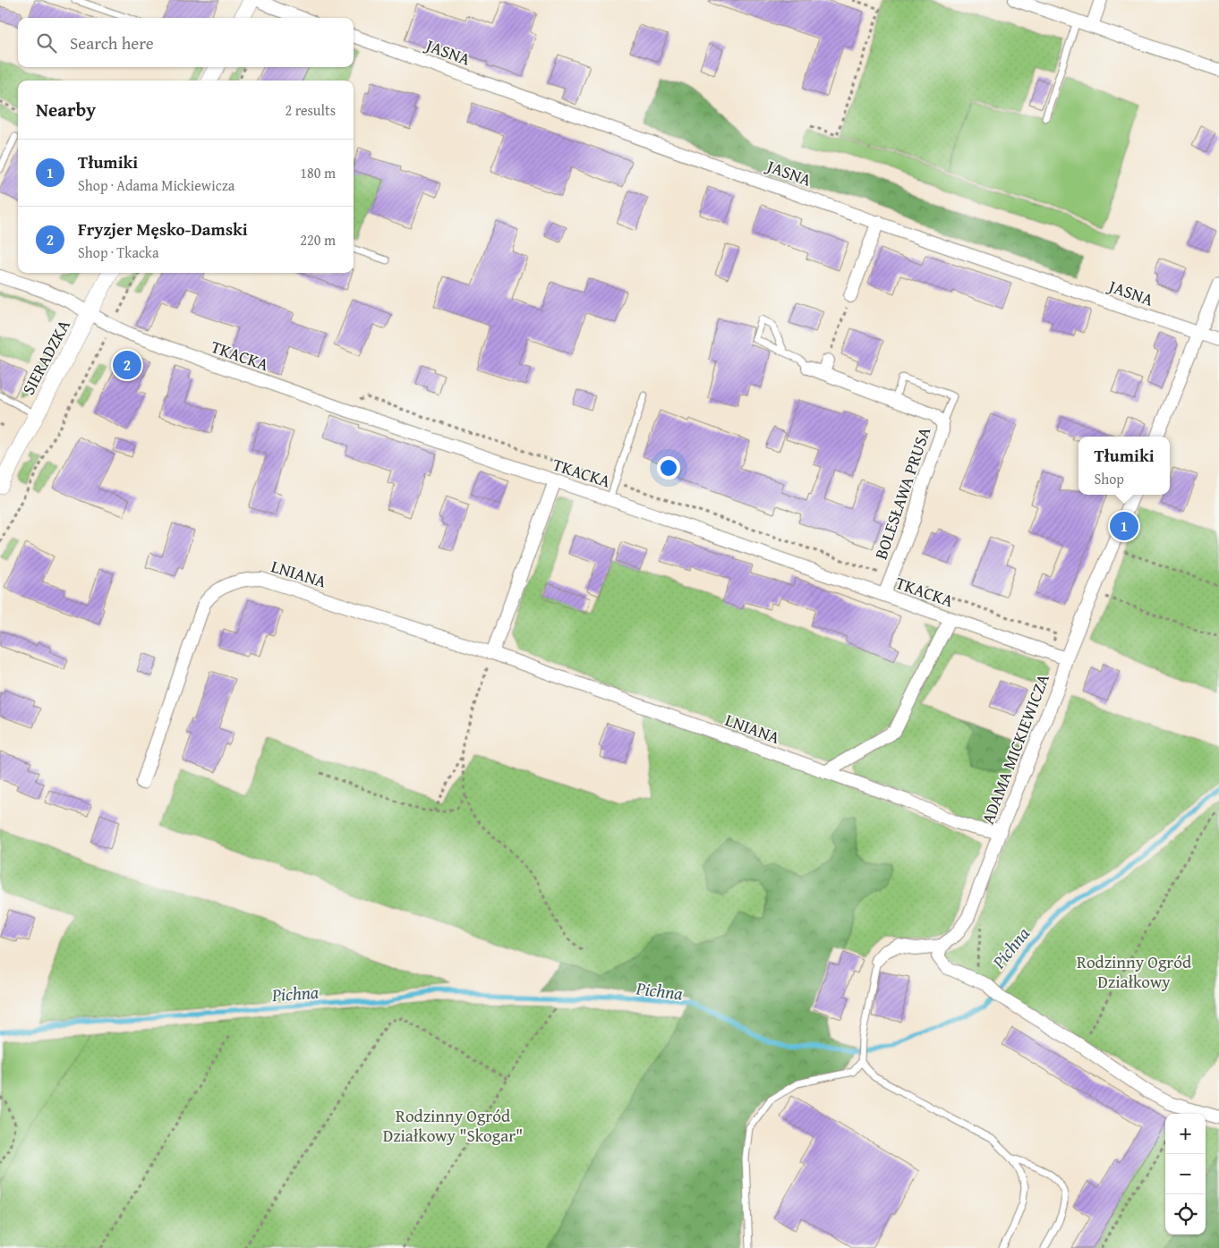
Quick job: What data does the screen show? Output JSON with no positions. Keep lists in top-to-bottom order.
{
  "streets": {
    "street": [
      "JASNA",
      "TKACKA",
      "SIERADZKA",
      "BOLESŁAWA PRUSA",
      "LNIANA",
      "ADAMA MICKIEWICZA"
    ]
  },
  "crossings": [
    ["TKACKA", "SIERADZKA"],
    ["TKACKA", "BOLESŁAWA PRUSA"],
    ["TKACKA", "ADAMA MICKIEWICZA"],
    ["LNIANA", "ADAMA MICKIEWICZA"]
  ],
  "water": ["Pichna"],
  "parks": ["Rodzinny Ogród Działkowy", "Rodzinny Ogród Działkowy \"Skogar\""],
  "page": {
    "search": "Search here",
    "heading": ["Nearby", "2 results"],
    "list": [
      {
        "mark": "1",
        "name": "Tłumiki",
        "note": "Shop · Adama Mickiewicza",
        "value": "180 m"
      },
      {
        "mark": "2",
        "name": "Fryzjer Męsko-Damski",
        "note": "Shop · Tkacka",
        "value": "220 m"
      }
    ],
    "pins": ["2", "1"],
    "popup": ["Tłumiki", "Shop"],
    "map_buttons": ["+", "−"]
  }
}
